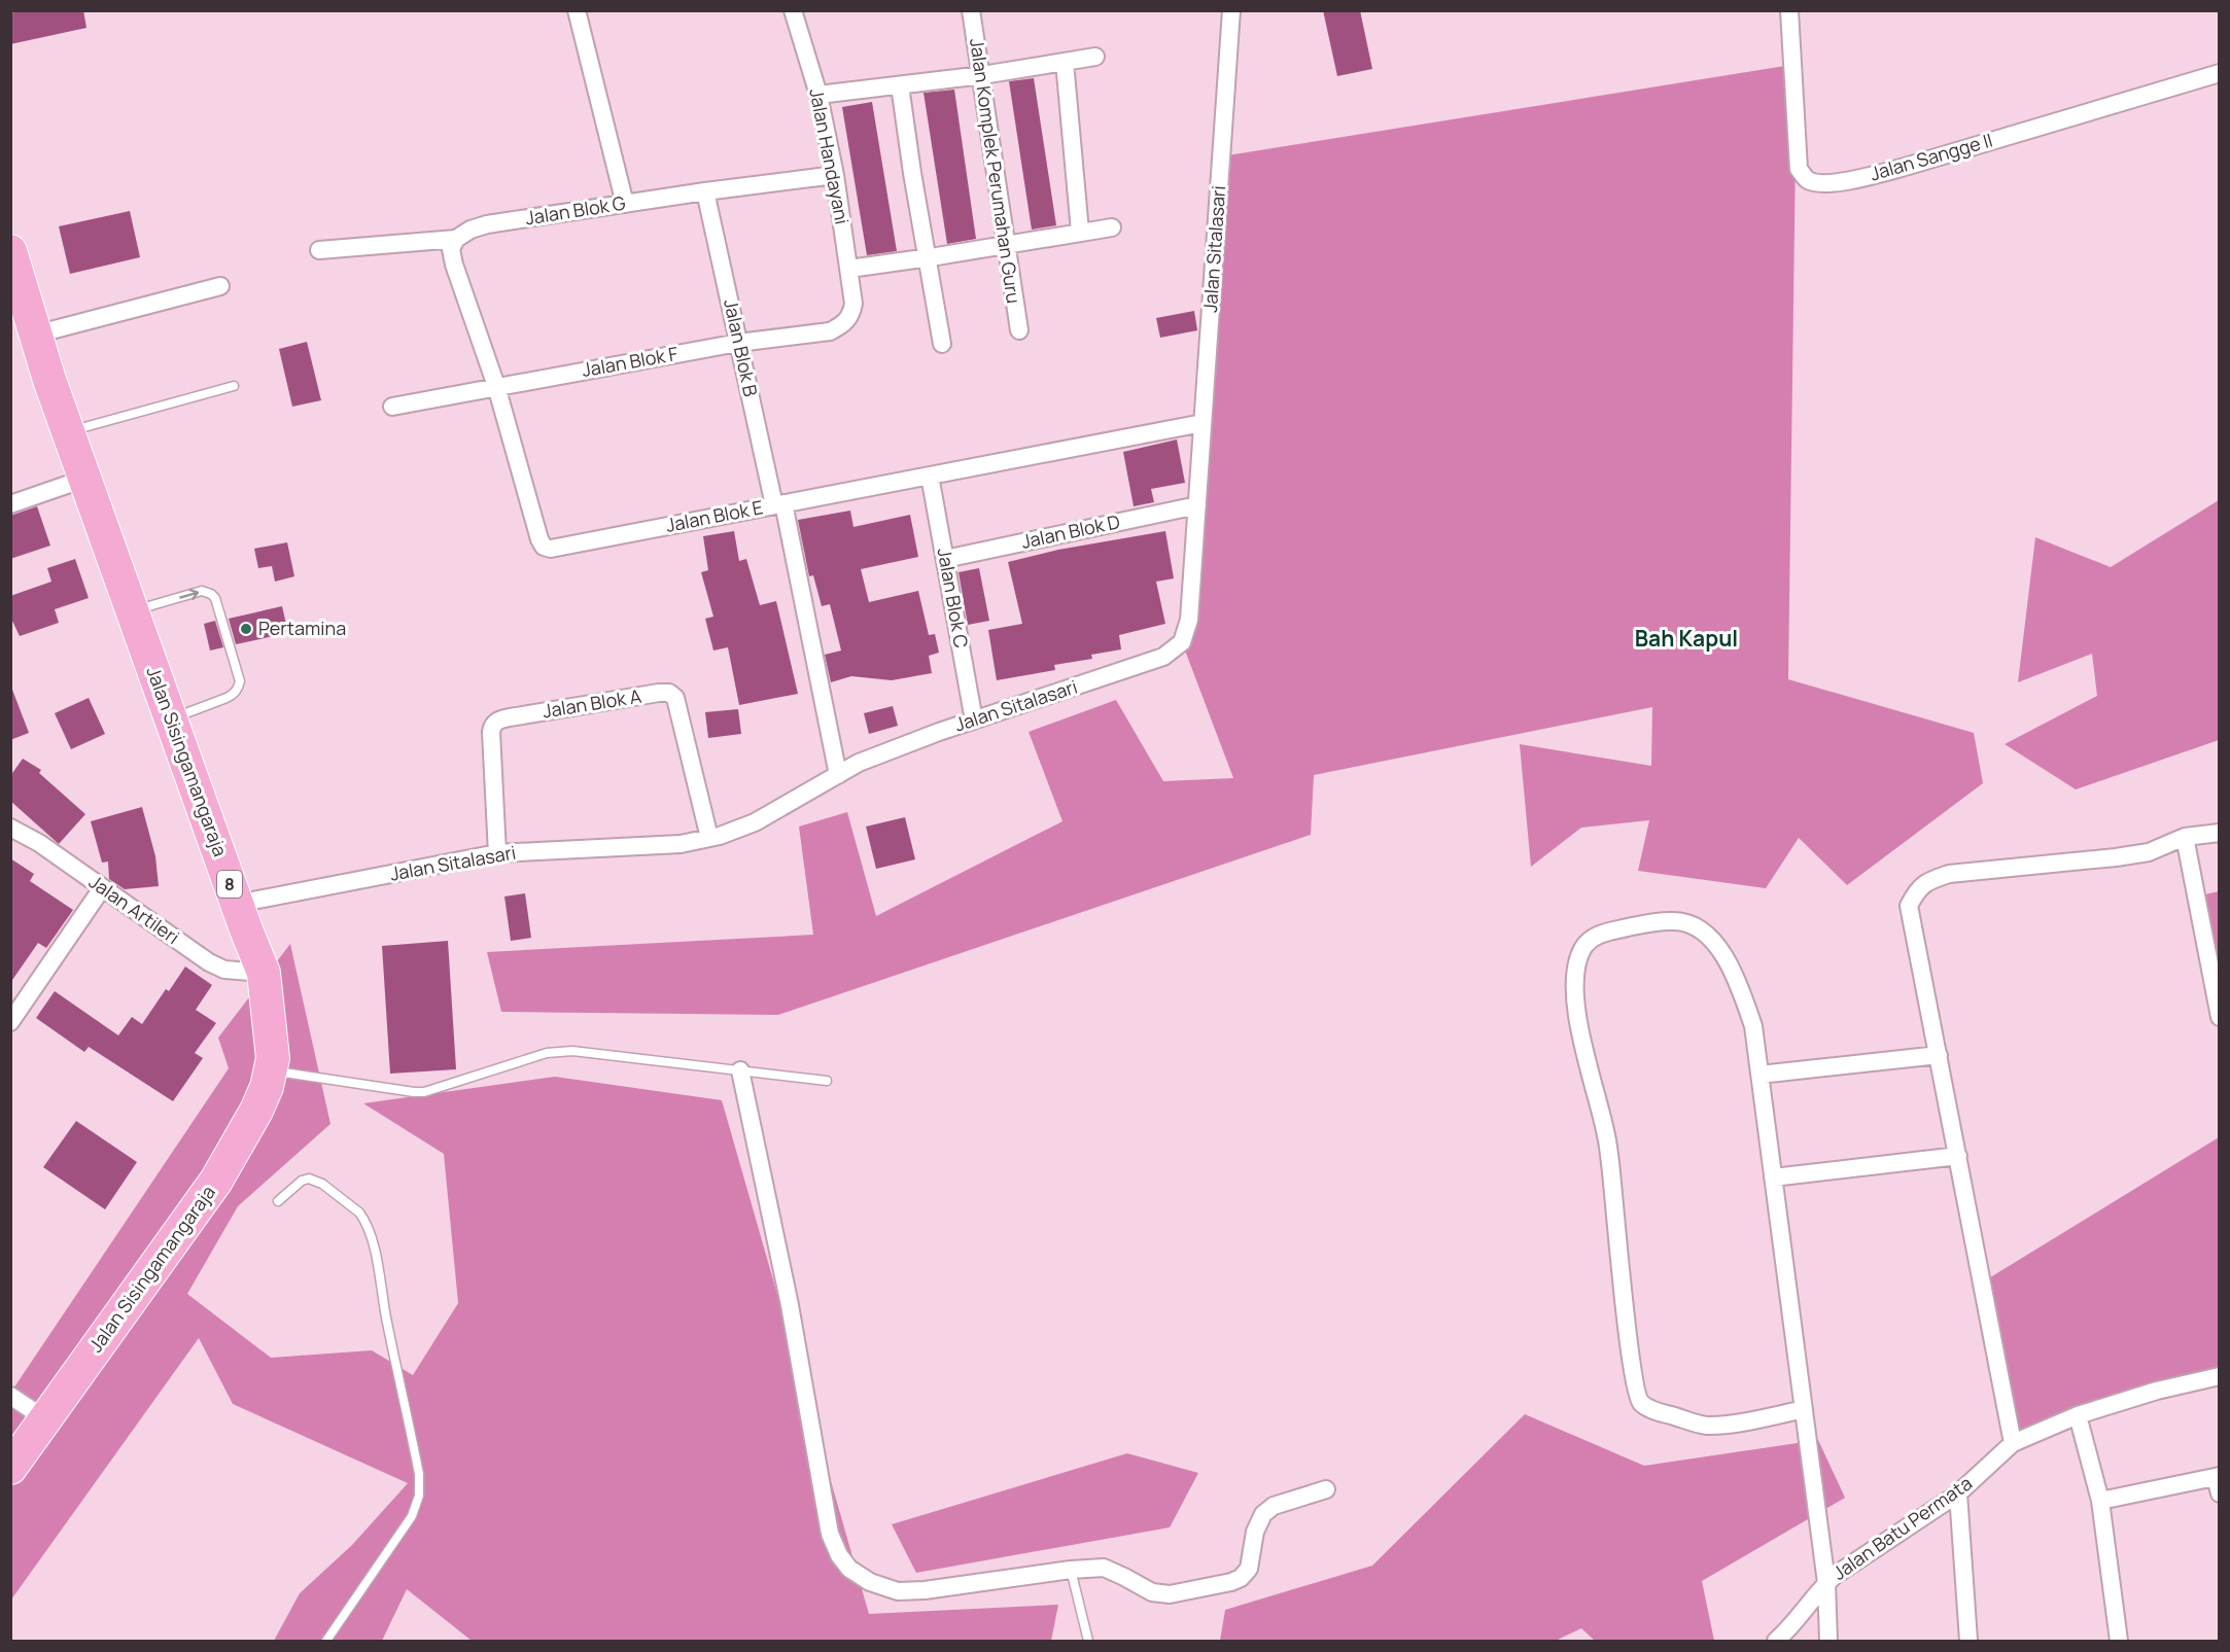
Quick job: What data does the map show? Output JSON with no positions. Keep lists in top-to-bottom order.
{
  "streets": {
    "highway": ["Jalan Sisingamangaraja", "8"],
    "street": [
      "Jalan Handayani",
      "Jalan Sangge II",
      "Jalan Komplek Perumahan Guru",
      "Jalan Blok G",
      "Jalan Sitalasari",
      "Jalan Blok B",
      "Jalan Blok F",
      "Jalan Blok E",
      "Jalan Blok D",
      "Jalan Blok C",
      "Jalan Blok A",
      "Jalan Artileri",
      "Jalan Batu Permata"
    ]
  },
  "crossings": [
    ["Jalan Handayani", "Jalan Blok G"],
    ["Jalan Handayani", "Jalan Blok F"],
    ["Jalan Blok G", "Jalan Blok B"],
    ["Jalan Blok G", "Jalan Blok E"],
    ["Jalan Sitalasari", "Jalan Blok B"],
    ["Jalan Sitalasari", "Jalan Blok E"],
    ["Jalan Sitalasari", "Jalan Blok D"],
    ["Jalan Sitalasari", "Jalan Blok C"],
    ["Jalan Sitalasari", "Jalan Blok A"],
    ["Jalan Sitalasari", "Jalan Sisingamangaraja"],
    ["Jalan Blok B", "Jalan Blok F"],
    ["Jalan Blok B", "Jalan Blok E"],
    ["Jalan Blok F", "Jalan Blok E"],
    ["Jalan Blok E", "Jalan Blok C"],
    ["Jalan Blok D", "Jalan Blok C"],
    ["Jalan Sisingamangaraja", "Jalan Artileri"]
  ],
  "districts": ["Bah Kapul"],
  "places": ["Pertamina"]
}
